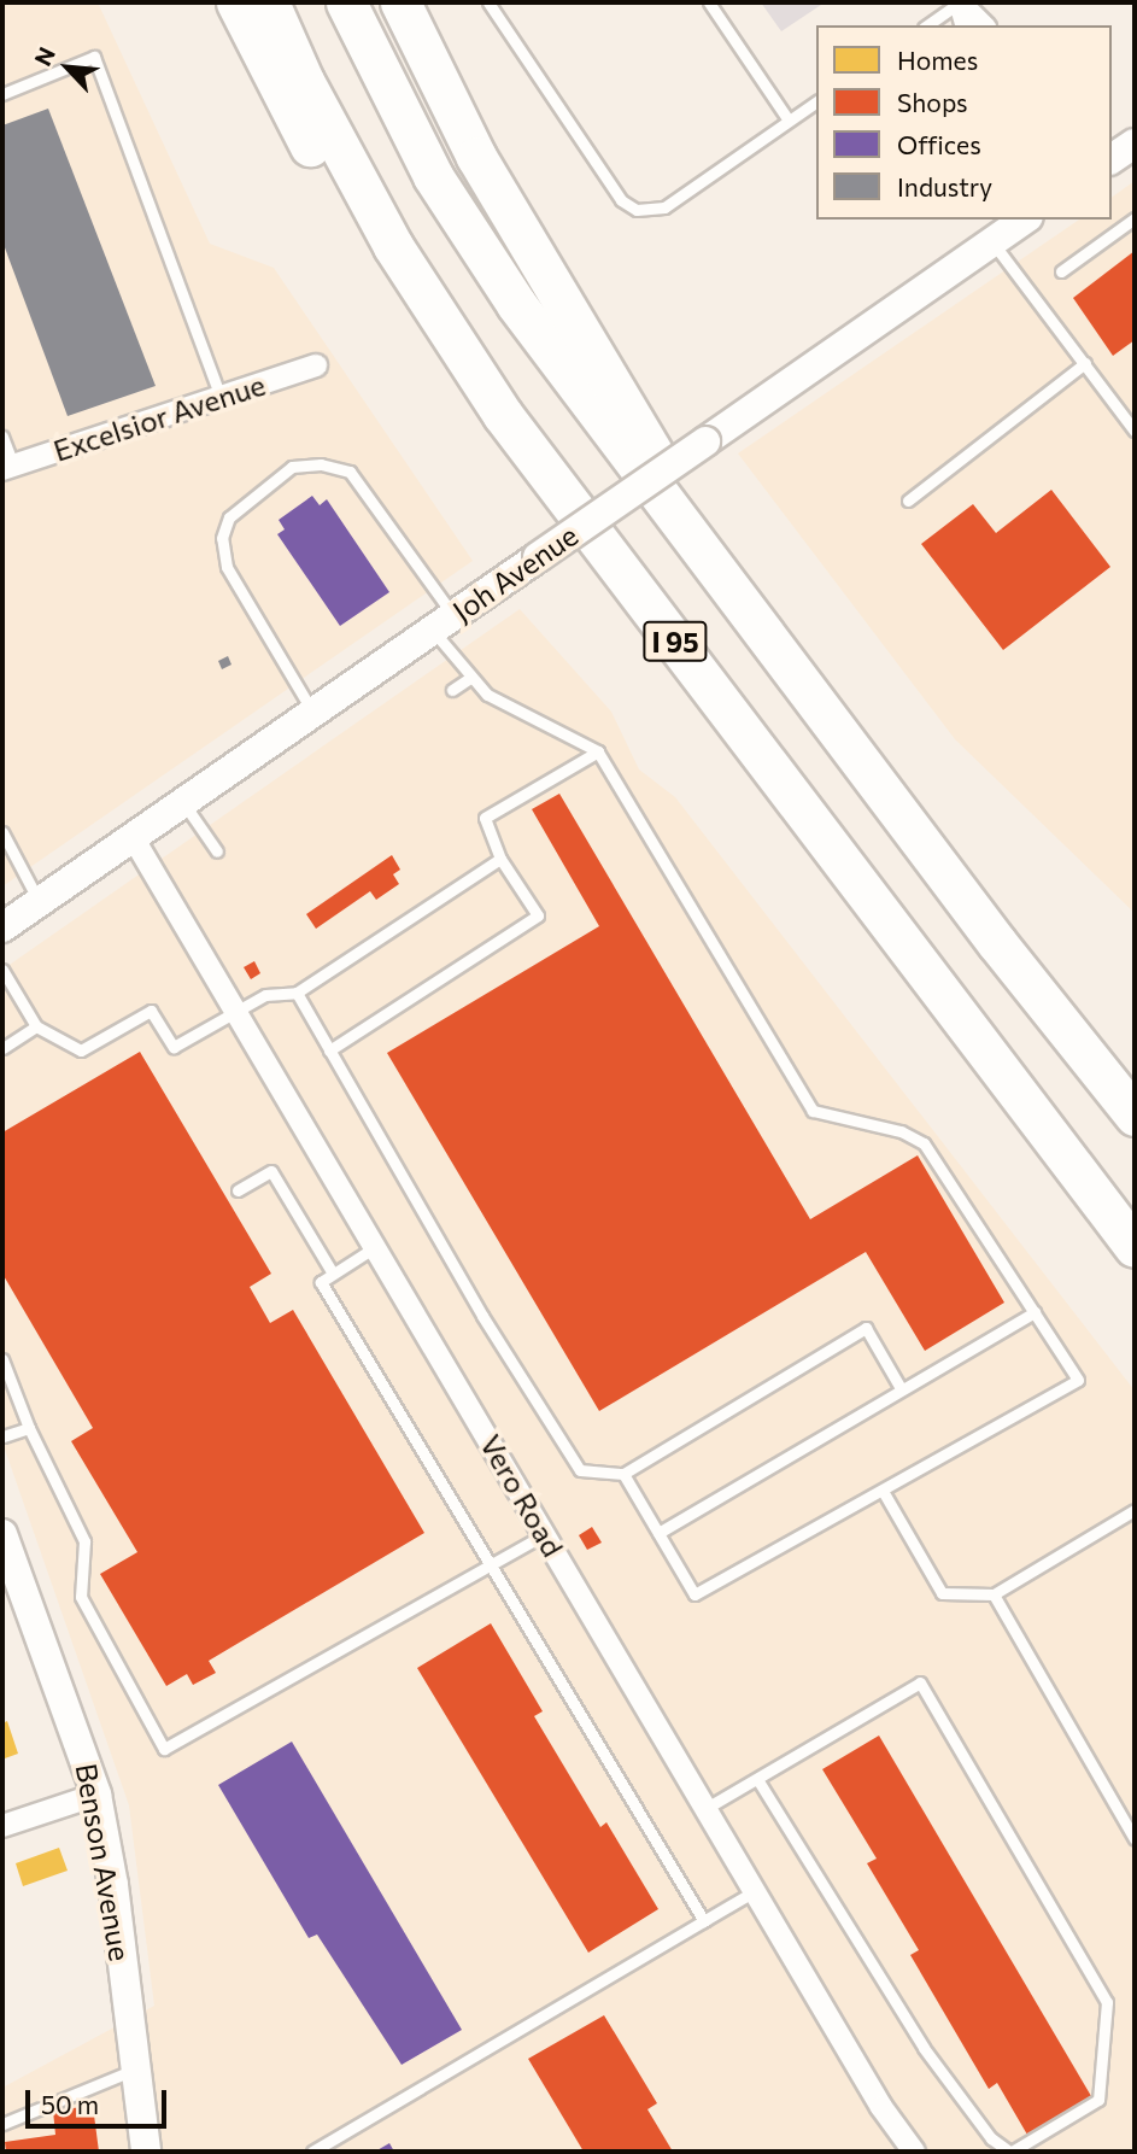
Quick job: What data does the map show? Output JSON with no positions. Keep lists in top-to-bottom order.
{
  "streets": {
    "highway": ["I 95"],
    "street": [
      "Excelsior Avenue",
      "Joh Avenue",
      "Vero Road",
      "Benson Avenue"
    ]
  },
  "crossings": [
    ["Joh Avenue", "Vero Road"]
  ],
  "legend": [
    "Homes",
    "Shops",
    "Offices",
    "Industry"
  ],
  "scale_bar": "50 m",
  "north": "top left"
}
